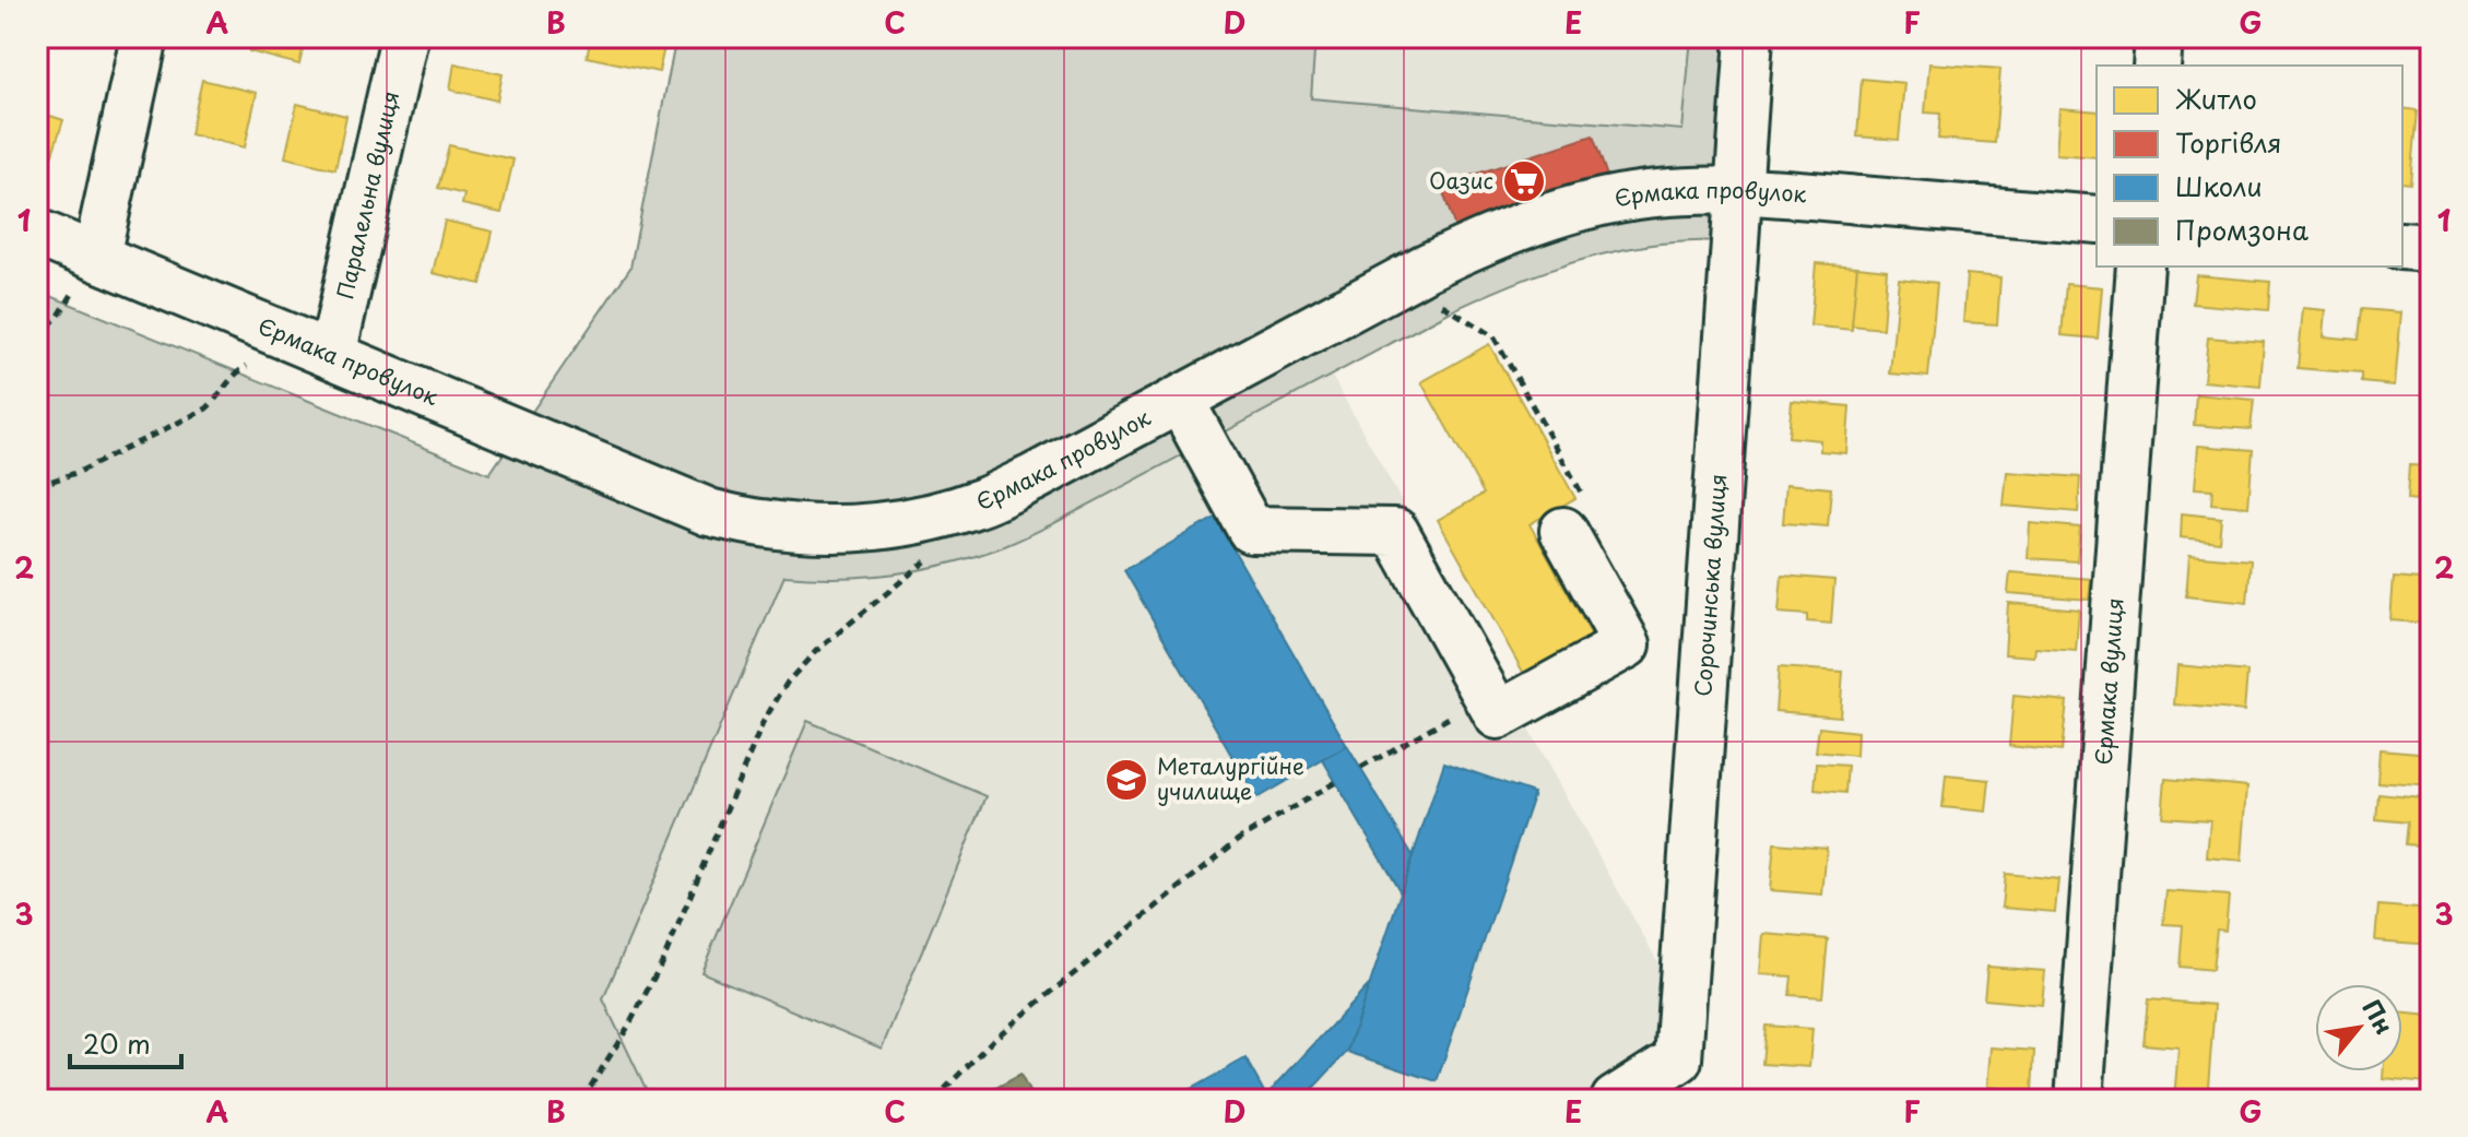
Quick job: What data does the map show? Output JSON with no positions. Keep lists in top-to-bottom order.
{
  "streets": {
    "street": [
      "Паралельна вулиця",
      "Єрмака провулок",
      "Сорочинська вулиця",
      "Єрмака вулиця"
    ]
  },
  "crossings": [
    ["Паралельна вулиця", "Єрмака провулок"],
    ["Єрмака провулок", "Сорочинська вулиця"]
  ],
  "places": {
    "supermarket": ["Оазис"],
    "school or university": ["Металургійне училище"]
  },
  "legend": [
    "Житло",
    "Торгівля",
    "Школи",
    "Промзона"
  ],
  "scale_bar": "20 m",
  "north": "top right",
  "grid": {
    "columns": [
      "A",
      "B",
      "C",
      "D",
      "E",
      "F",
      "G"
    ],
    "rows": ["1", "2", "3"]
  }
}
